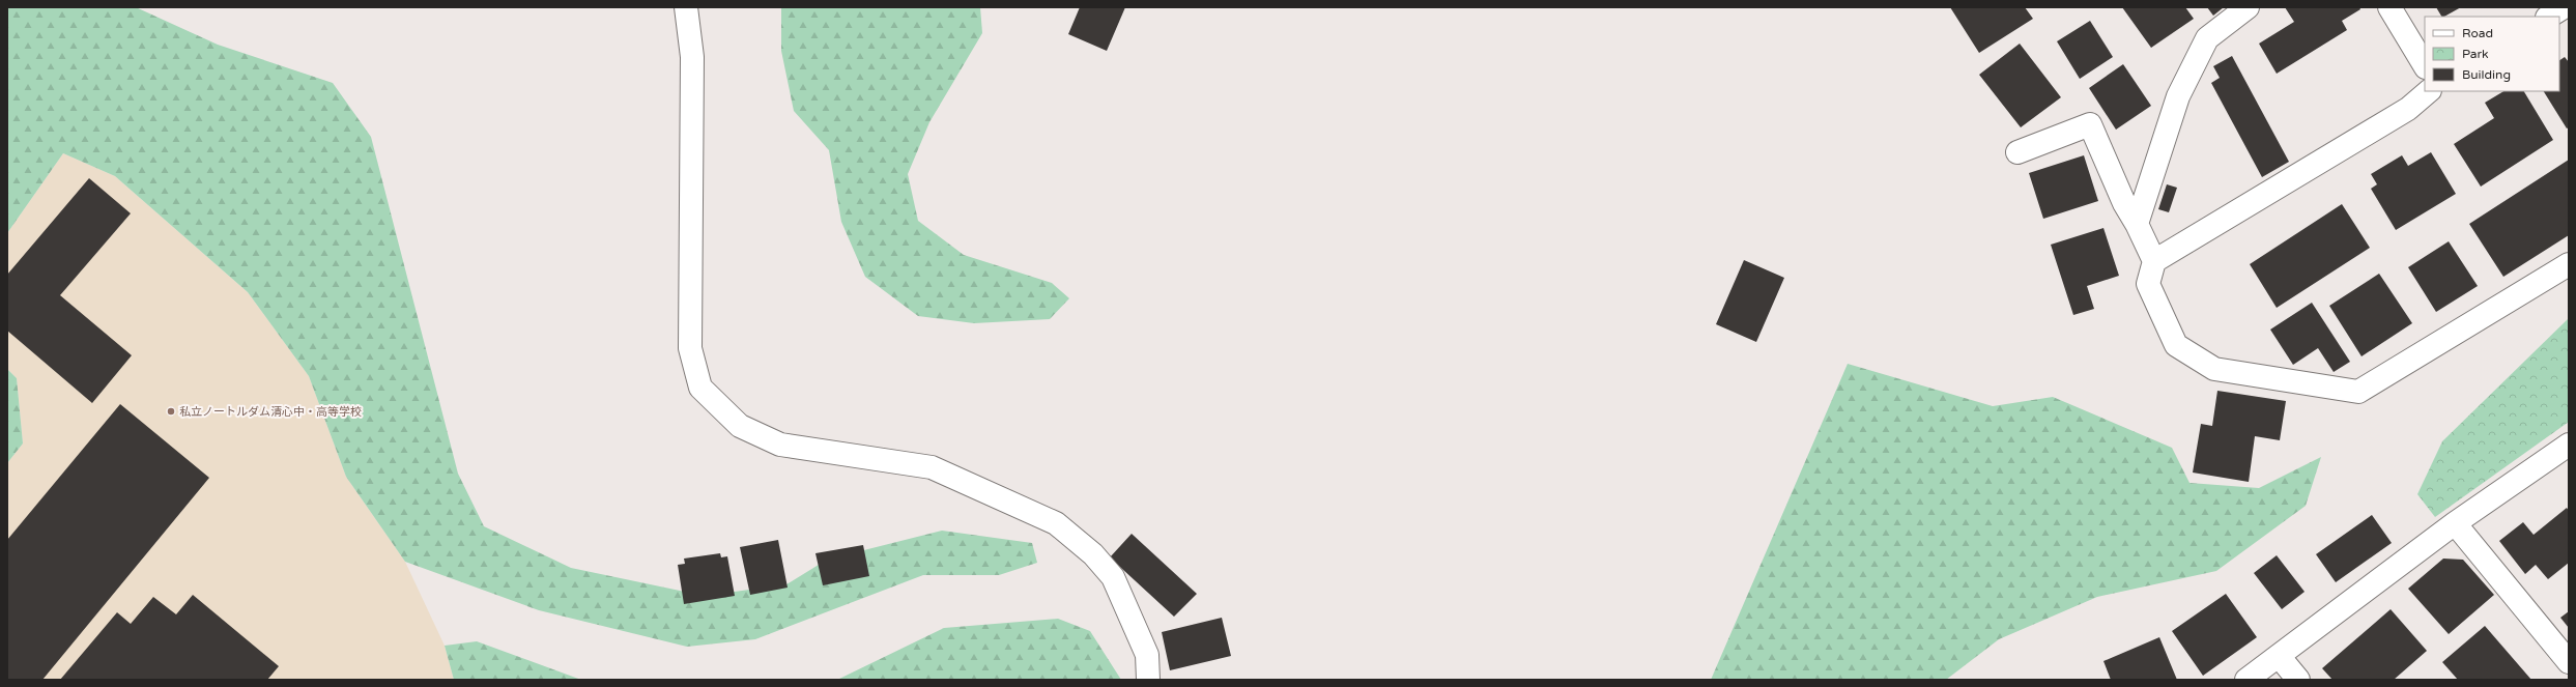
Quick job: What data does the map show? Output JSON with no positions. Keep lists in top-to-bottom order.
{
  "places": ["私立ノートルダム清心中・高等学校"],
  "legend": ["Road", "Park", "Building"]
}
